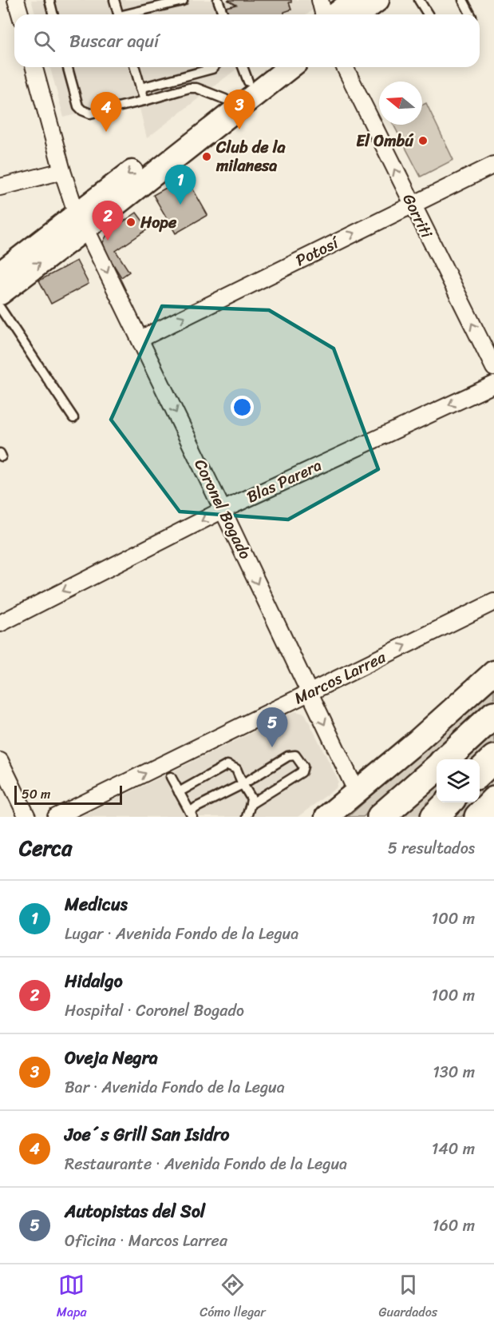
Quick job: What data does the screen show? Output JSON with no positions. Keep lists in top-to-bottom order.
{
  "streets": {
    "street": [
      "Gorriti",
      "Potosí",
      "Blas Parera",
      "Coronel Bogado",
      "Marcos Larrea"
    ]
  },
  "crossings": [
    ["Gorriti", "Potosí"],
    ["Potosí", "Coronel Bogado"],
    ["Blas Parera", "Coronel Bogado"],
    ["Coronel Bogado", "Marcos Larrea"]
  ],
  "one_way": [
    "Gorriti",
    "Potosí",
    "Blas Parera",
    "Coronel Bogado",
    "Marcos Larrea"
  ],
  "places": ["El Ombú", "Club de la milanesa", "Hope"],
  "scale_bar": "50 m",
  "north": "left",
  "page": {
    "search": "Buscar aquí",
    "pins": [
      "3",
      "4",
      "1",
      "2",
      "5"
    ],
    "scale": "50 m",
    "heading": ["Cerca", "5 resultados"],
    "list": [
      {
        "mark": "1",
        "name": "Medicus",
        "note": "Lugar · Avenida Fondo de la Legua",
        "value": "100 m"
      },
      {
        "mark": "2",
        "name": "Hidalgo",
        "note": "Hospital · Coronel Bogado",
        "value": "100 m"
      },
      {
        "mark": "3",
        "name": "Oveja Negra",
        "note": "Bar · Avenida Fondo de la Legua",
        "value": "130 m"
      },
      {
        "mark": "4",
        "name": "Joe´s Grill San Isidro",
        "note": "Restaurante · Avenida Fondo de la Legua",
        "value": "140 m"
      },
      {
        "mark": "5",
        "name": "Autopistas del Sol",
        "note": "Oficina · Marcos Larrea",
        "value": "160 m"
      }
    ],
    "nav": ["Mapa", "Cómo llegar", "Guardados"]
  }
}
